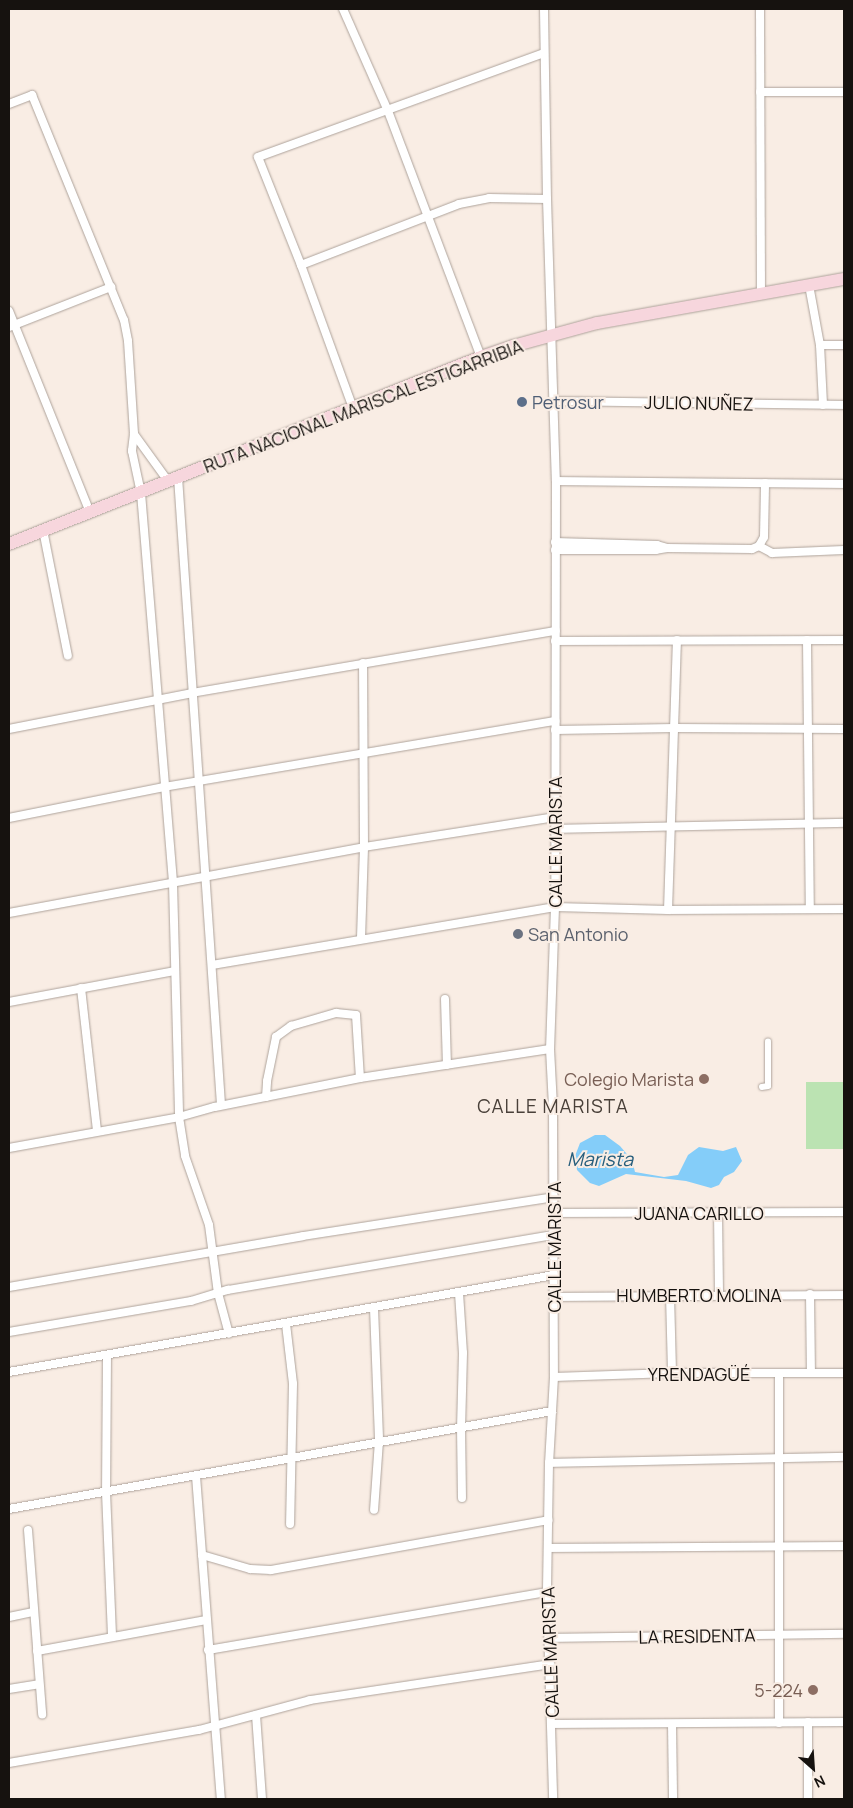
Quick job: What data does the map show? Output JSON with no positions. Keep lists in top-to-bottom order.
{
  "streets": {
    "main road": ["RUTA NACIONAL MARISCAL ESTIGARRIBIA"],
    "street": [
      "JULIO NUÑEZ",
      "CALLE MARISTA",
      "JUANA CARILLO",
      "HUMBERTO MOLINA",
      "YRENDAGÜÉ",
      "LA RESIDENTA"
    ]
  },
  "crossings": [
    ["JULIO NUÑEZ", "CALLE MARISTA"],
    ["RUTA NACIONAL MARISCAL ESTIGARRIBIA", "CALLE MARISTA"],
    ["CALLE MARISTA", "JUANA CARILLO"],
    ["CALLE MARISTA", "HUMBERTO MOLINA"],
    ["CALLE MARISTA", "YRENDAGÜÉ"],
    ["CALLE MARISTA", "LA RESIDENTA"]
  ],
  "districts": ["CALLE MARISTA"],
  "water": ["Marista"],
  "places": [
    "Petrosur",
    "San Antonio",
    "Colegio Marista",
    "5-224"
  ],
  "north": "bottom right"
}
